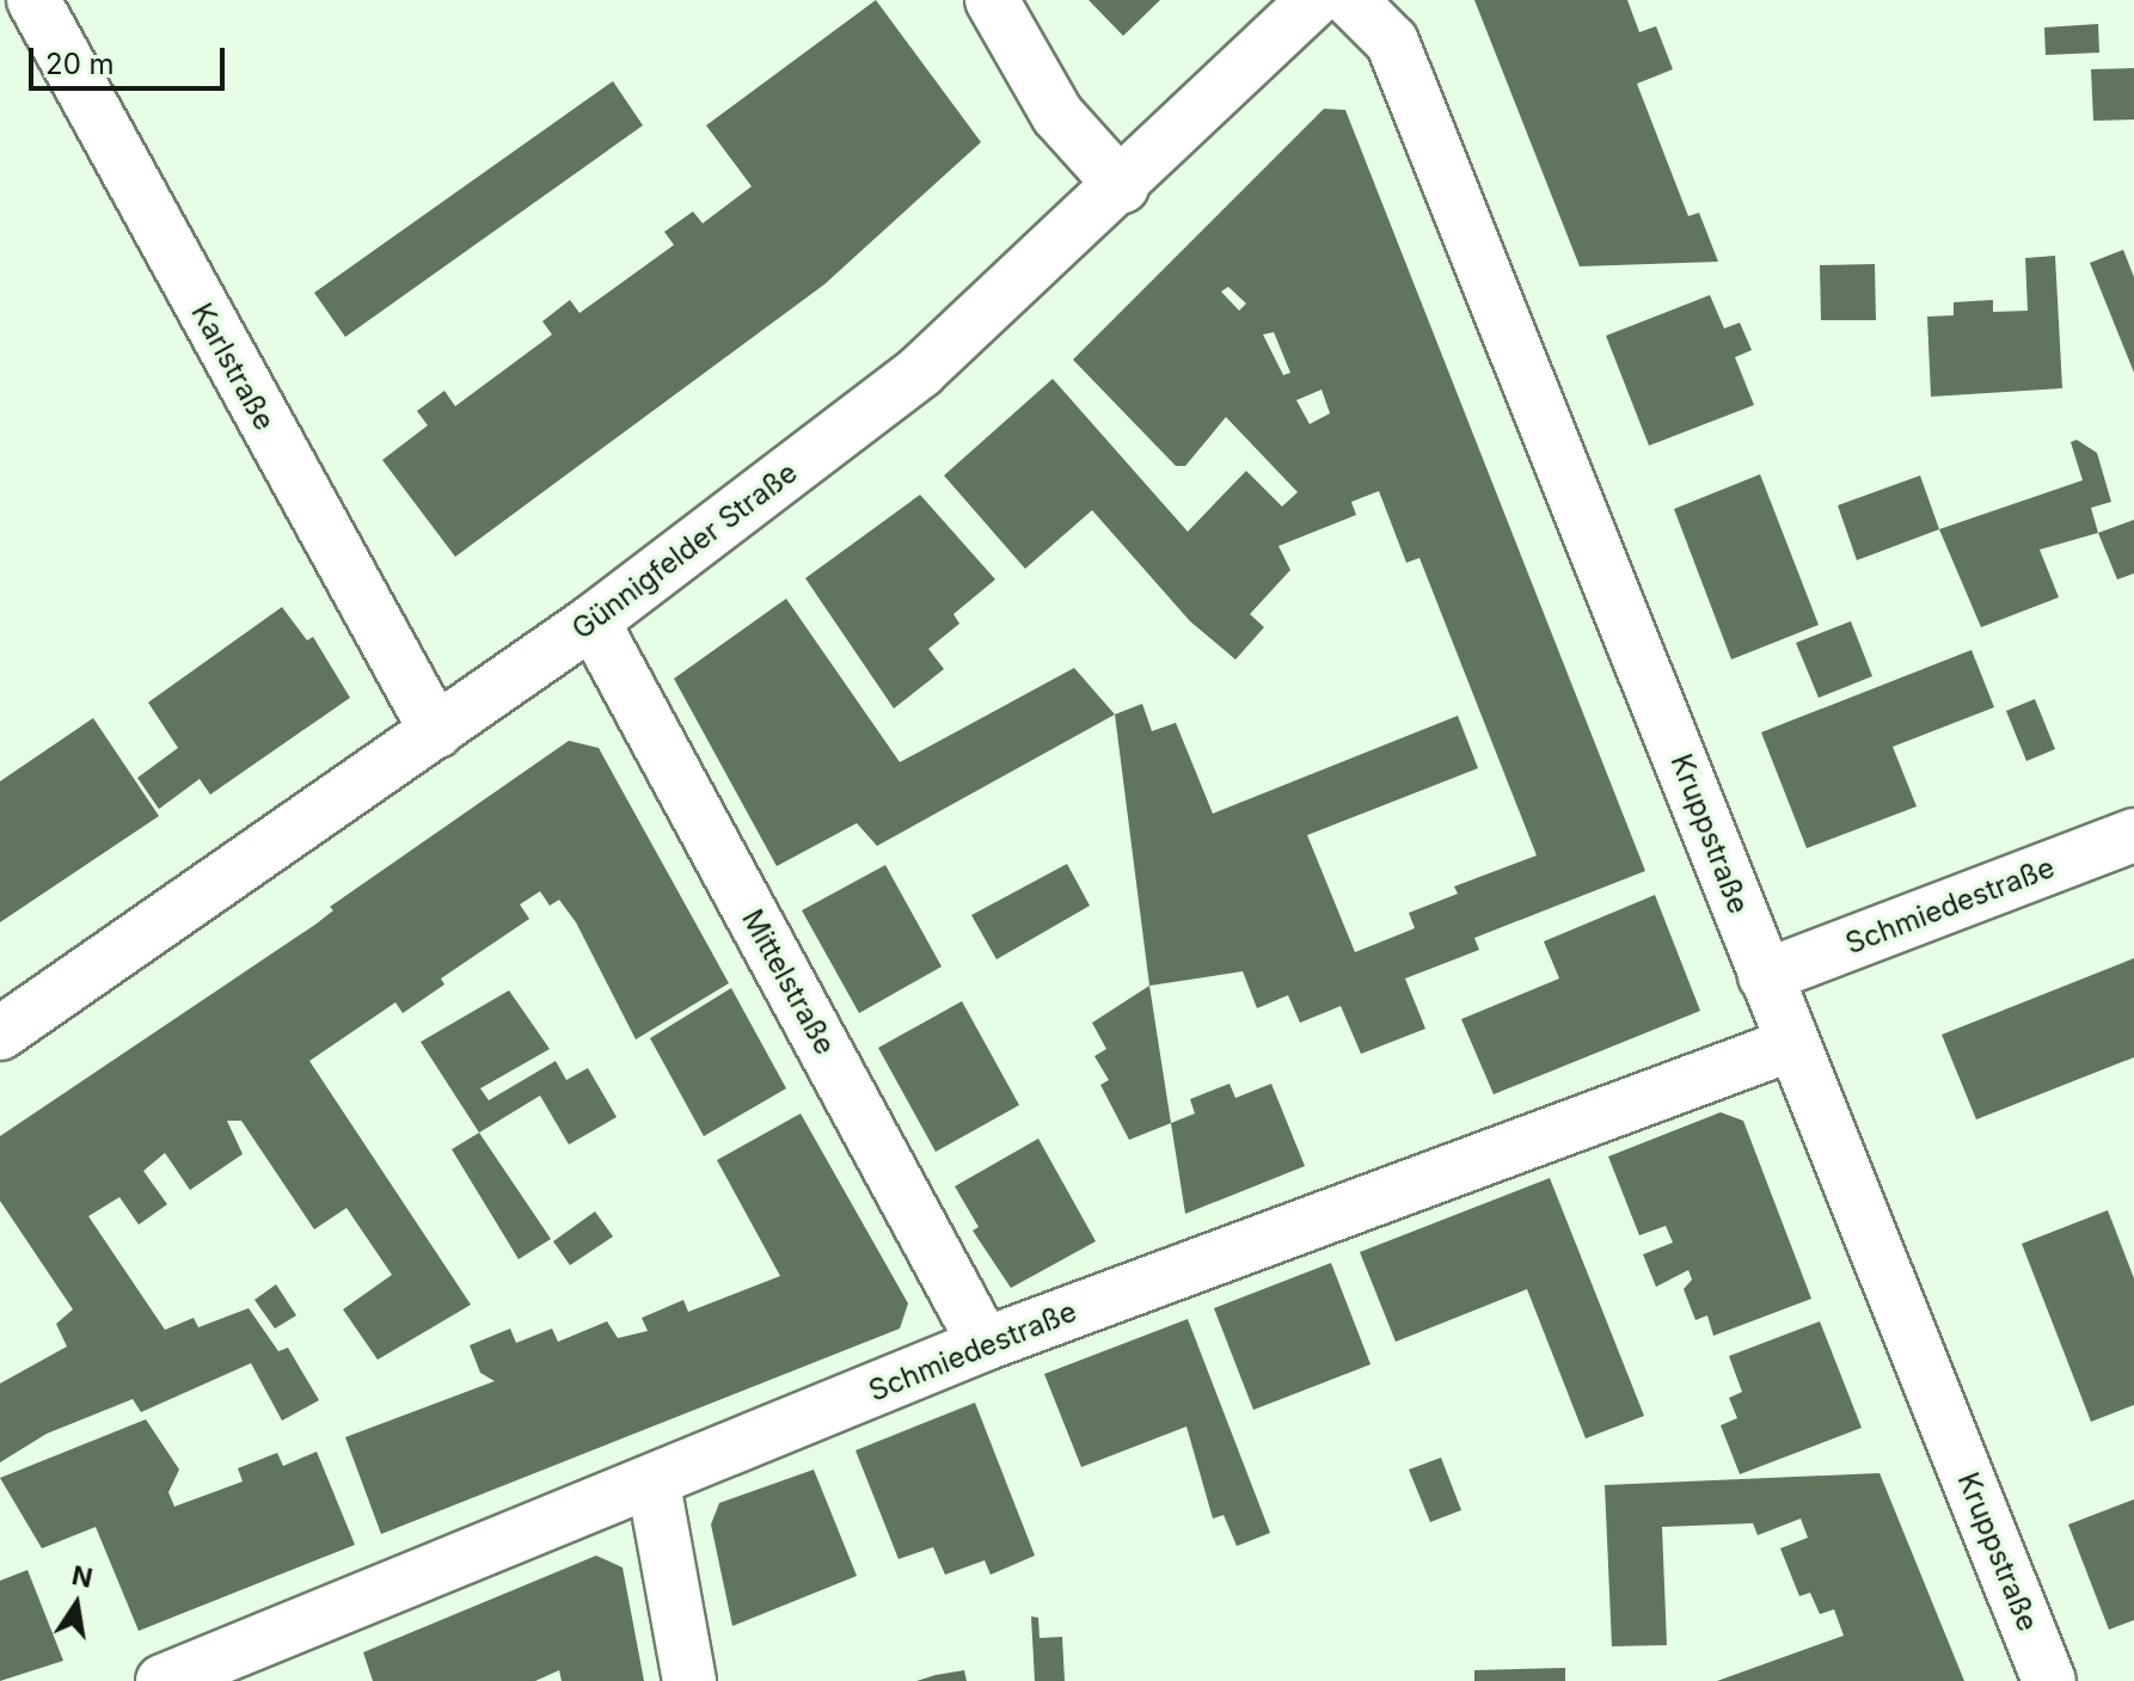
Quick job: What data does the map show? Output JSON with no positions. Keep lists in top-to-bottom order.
{
  "streets": {
    "street": [
      "Karlstraße",
      "Günnigfelder Straße",
      "Kruppstraße",
      "Schmiedestraße",
      "Mittelstraße"
    ]
  },
  "crossings": [
    ["Karlstraße", "Günnigfelder Straße"],
    ["Günnigfelder Straße", "Mittelstraße"],
    ["Kruppstraße", "Schmiedestraße"],
    ["Schmiedestraße", "Mittelstraße"]
  ],
  "scale_bar": "20 m",
  "north": "top"
}
